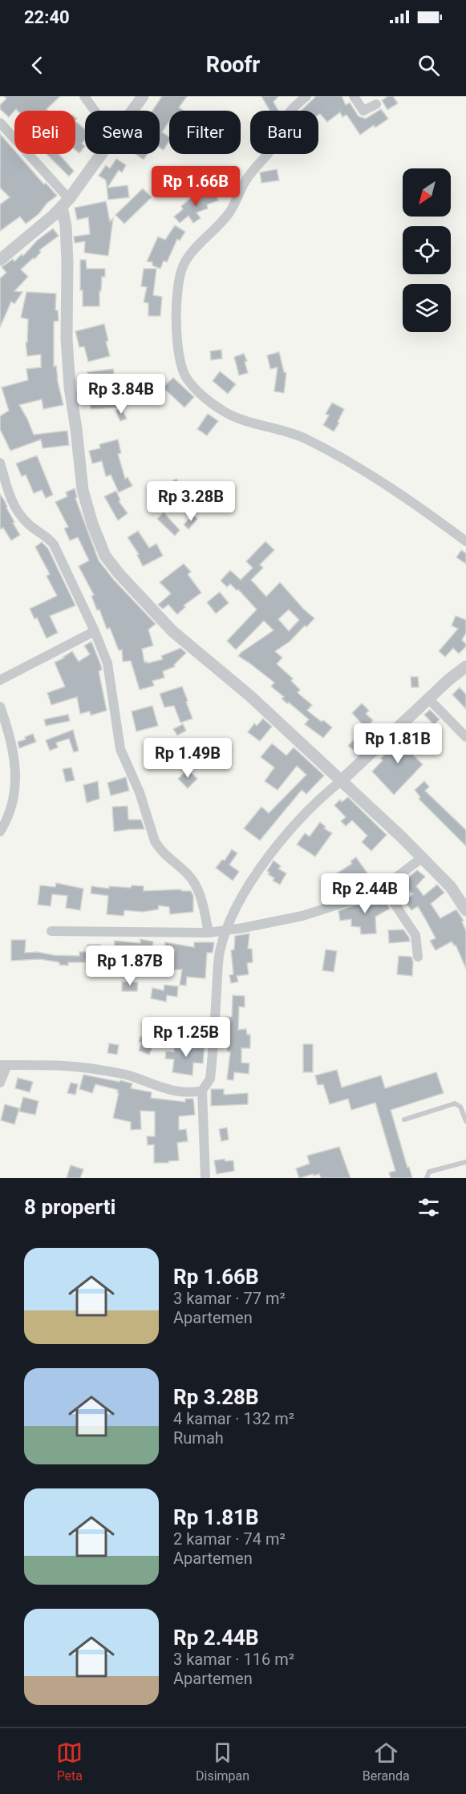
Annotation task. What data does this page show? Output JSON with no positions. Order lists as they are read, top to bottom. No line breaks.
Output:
{"north":"bottom left","page":{"status":"22:40","header":"Roofr","chip":["Beli","Sewa","Filter","Baru"],"price":["Rp 1.66B","Rp 3.84B","Rp 3.28B","Rp 1.81B","Rp 1.49B","Rp 2.44B","Rp 1.87B","Rp 1.25B"],"heading":"8 properti","list":[{"name":"Rp 1.66B","note":"3 kamar · 77 m² · Apartemen"},{"name":"Rp 3.28B","note":"4 kamar · 132 m² · Rumah"},{"name":"Rp 1.81B","note":"2 kamar · 74 m² · Apartemen"},{"name":"Rp 2.44B","note":"3 kamar · 116 m² · Apartemen"}],"tabs":["Peta","Disimpan","Beranda"]}}
